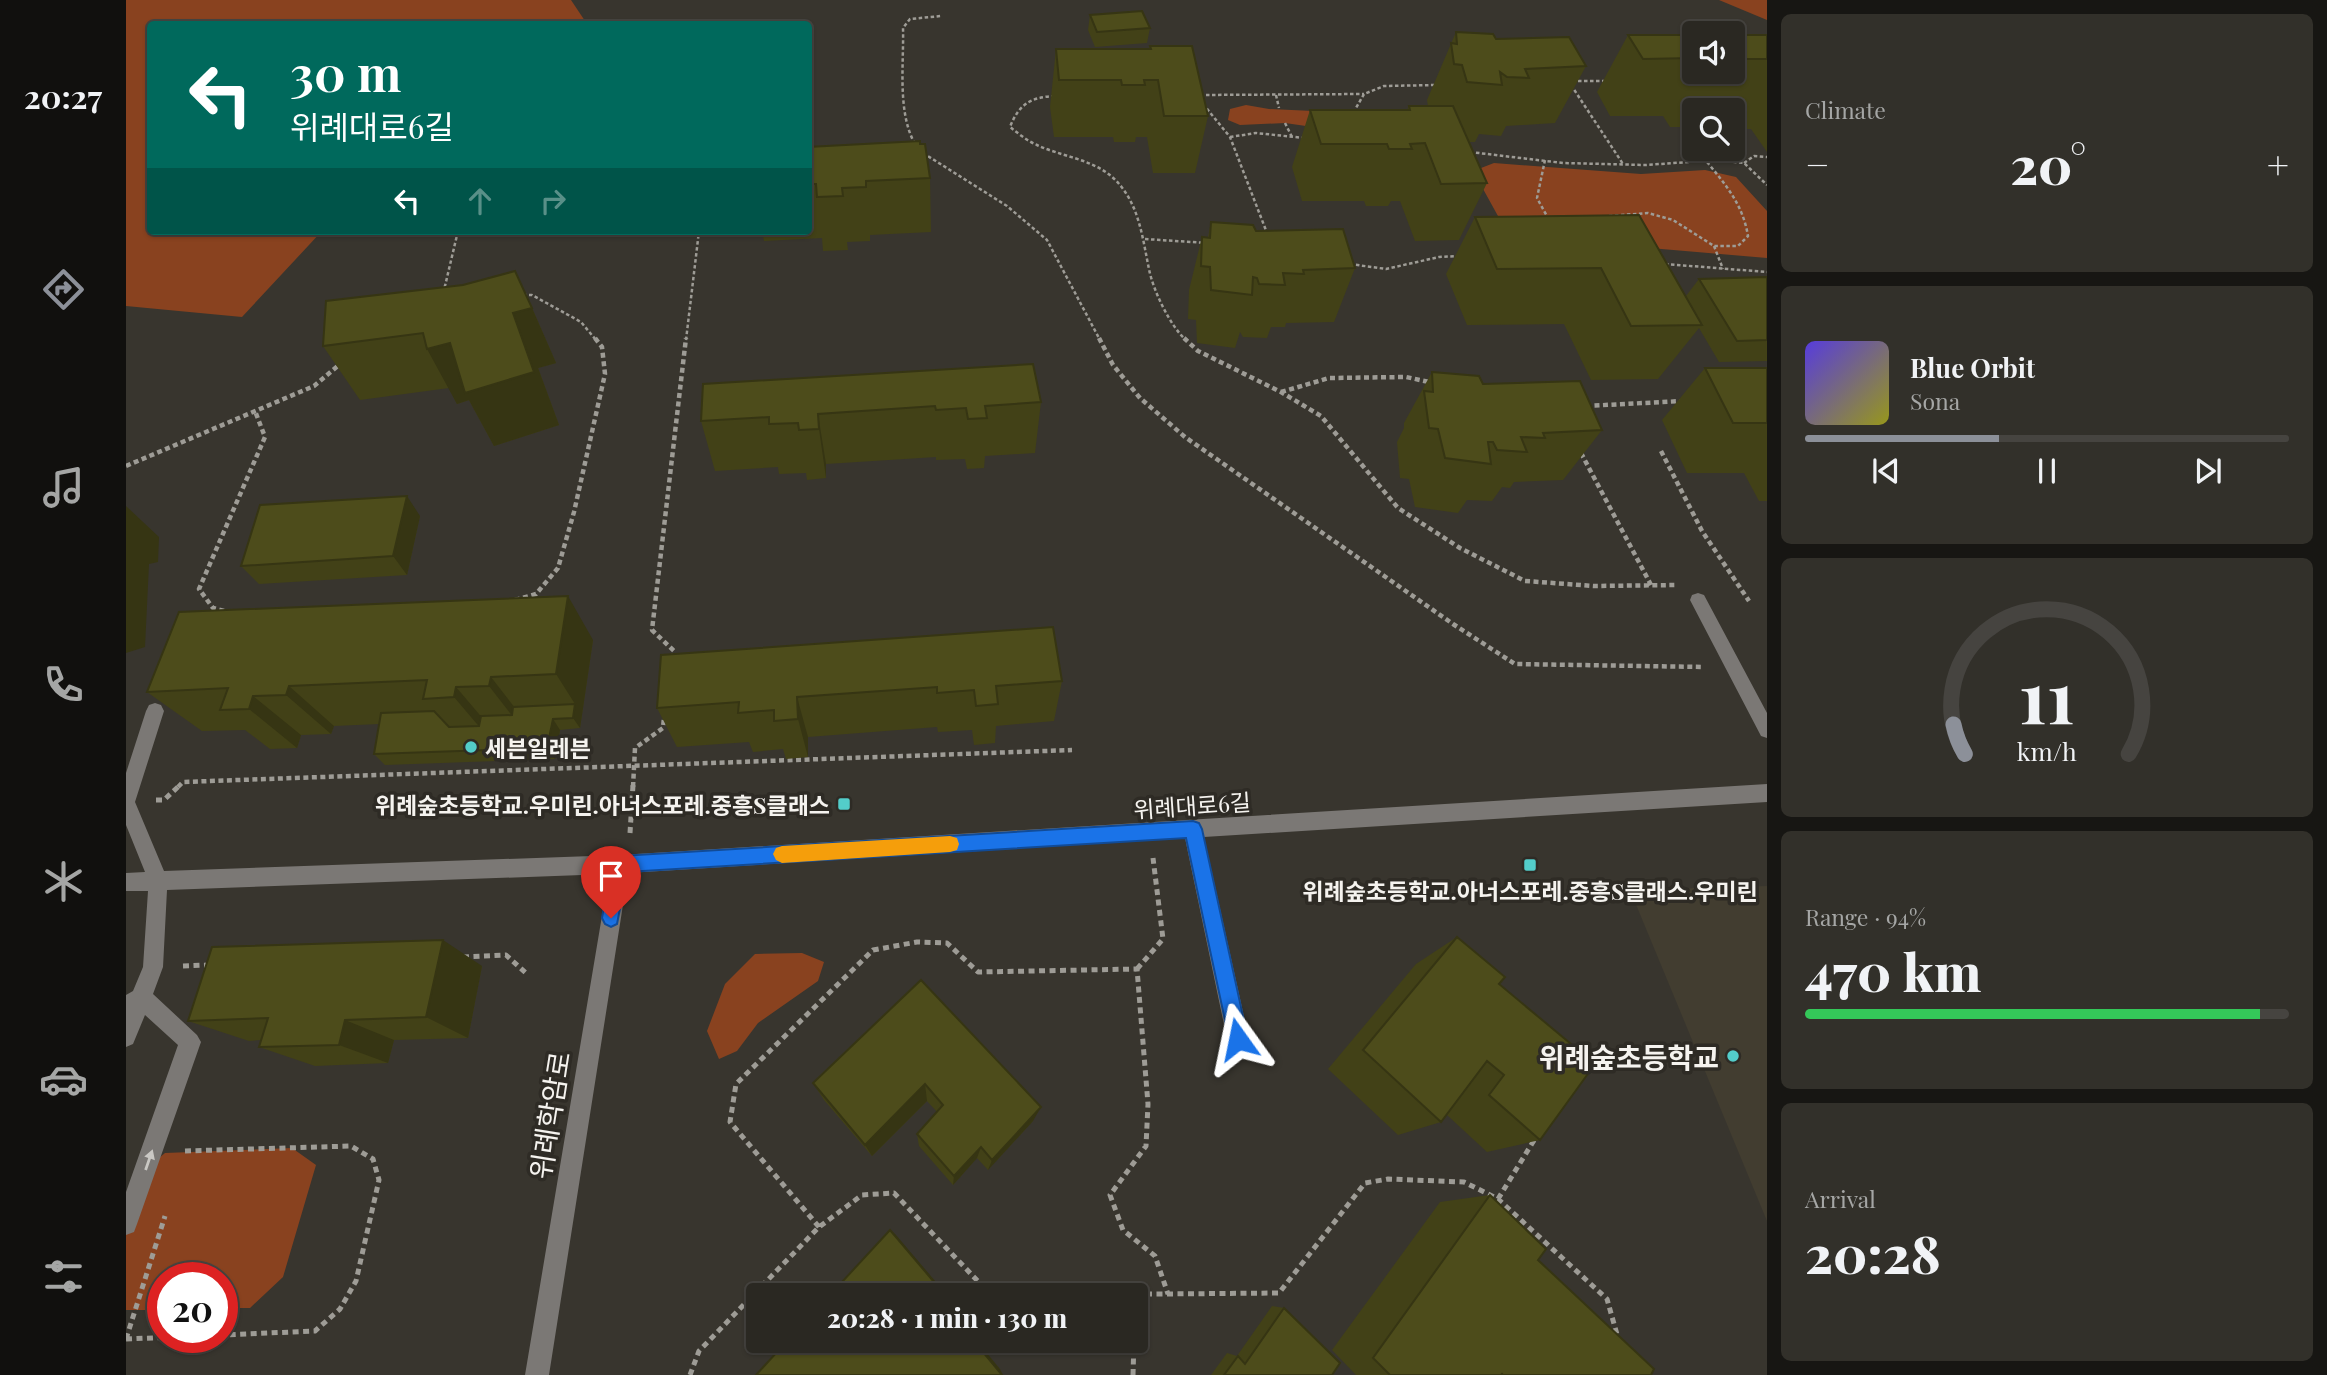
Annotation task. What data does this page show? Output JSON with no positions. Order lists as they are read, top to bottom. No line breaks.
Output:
{"streets":{"street":["위례대로6길","위례학암로"]},"crossings":[["위례대로6길","위례학암로"]],"places":{"other":["세븐일레븐","위례숲초등학교"],"transit":["위례숲초등학교.우미린.아너스포레.중흥S클래스","위례숲초등학교.아너스포레.중흥S클래스.우미린"]},"page":{"tabs":"20:27","tile":["Climate",["Range · 94%","470 km"],["Arrival","20:28"]],"turn":["30 m","위례대로6길"],"heat":["−","20°","+"],"song":["Blue Orbit","Sona"],"limit":"20","trip":"20:28 · 1 min · 130 m","gauge":["11","km/h"]}}
